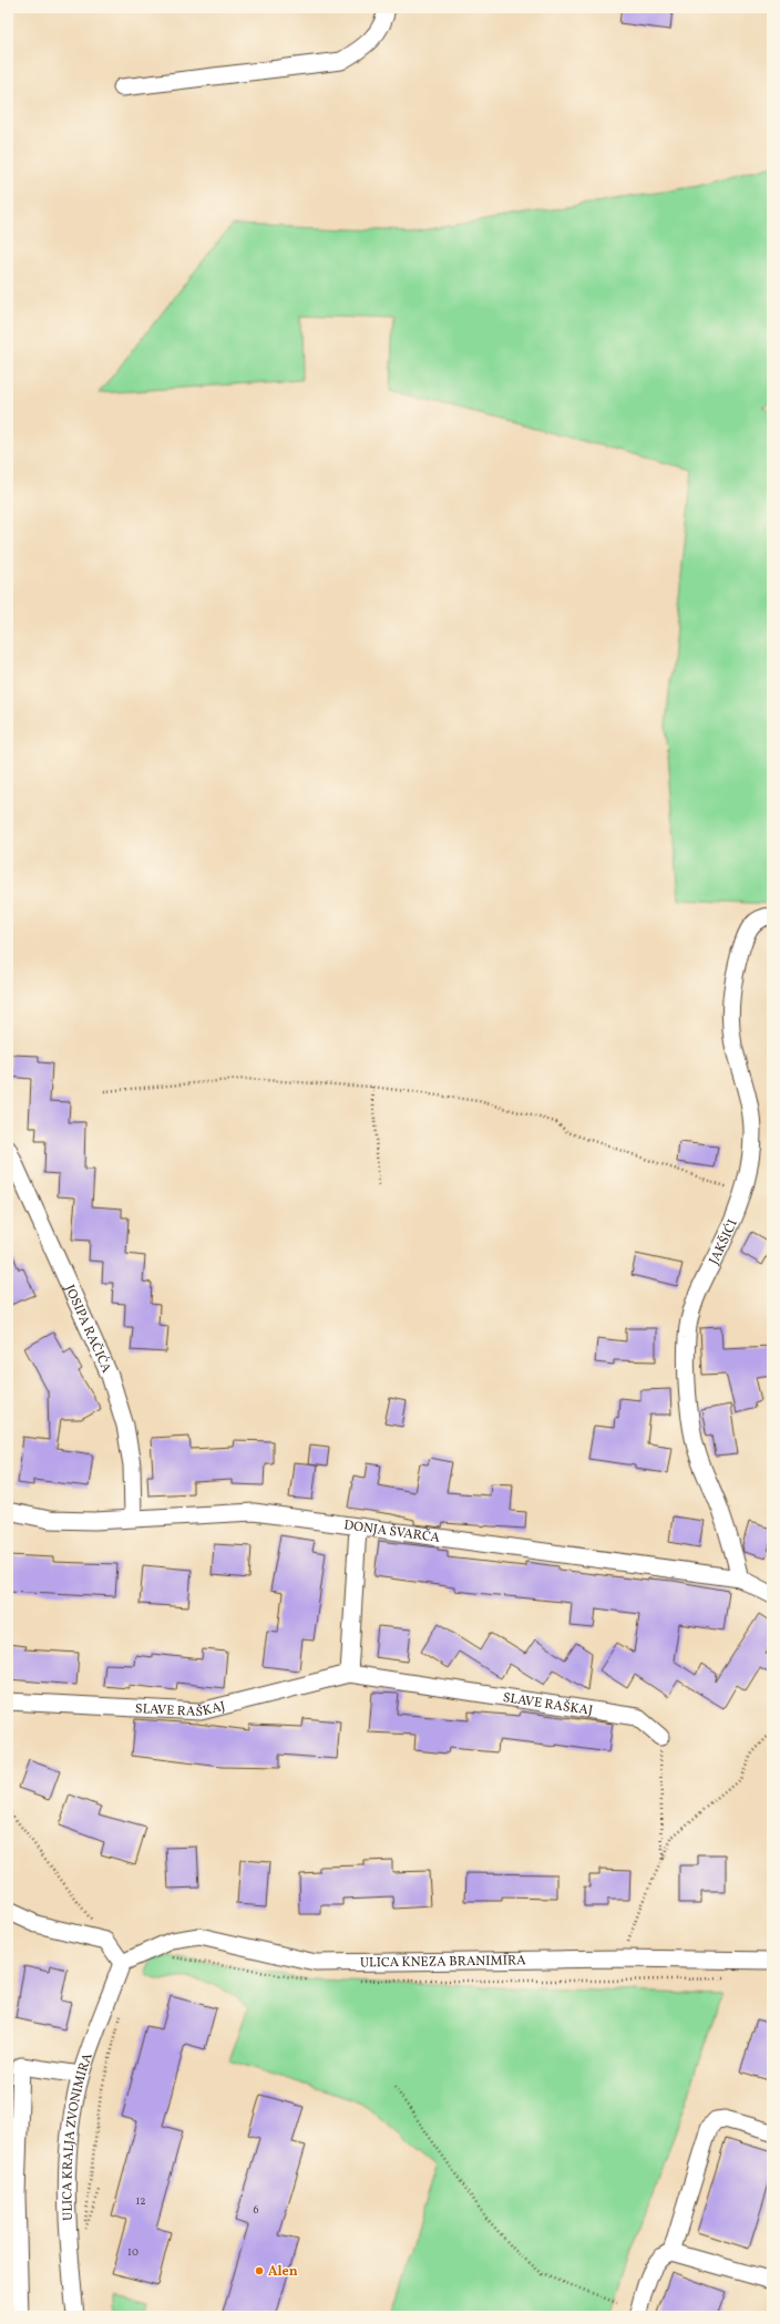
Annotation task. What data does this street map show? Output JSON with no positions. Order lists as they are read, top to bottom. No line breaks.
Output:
{"streets":{"street":["JAKŠIĆI","JOSIPA RAČIĆA","DONJA ŠVARČA","SLAVE RAŠKAJ","ULICA KNEZA BRANIMIRA","ULICA KRALJA ZVONIMIRA"]},"crossings":[["JAKŠIĆI","DONJA ŠVARČA"],["JOSIPA RAČIĆA","DONJA ŠVARČA"],["ULICA KNEZA BRANIMIRA","ULICA KRALJA ZVONIMIRA"]],"places":["Alen"],"house_numbers":["12","6","10"]}
